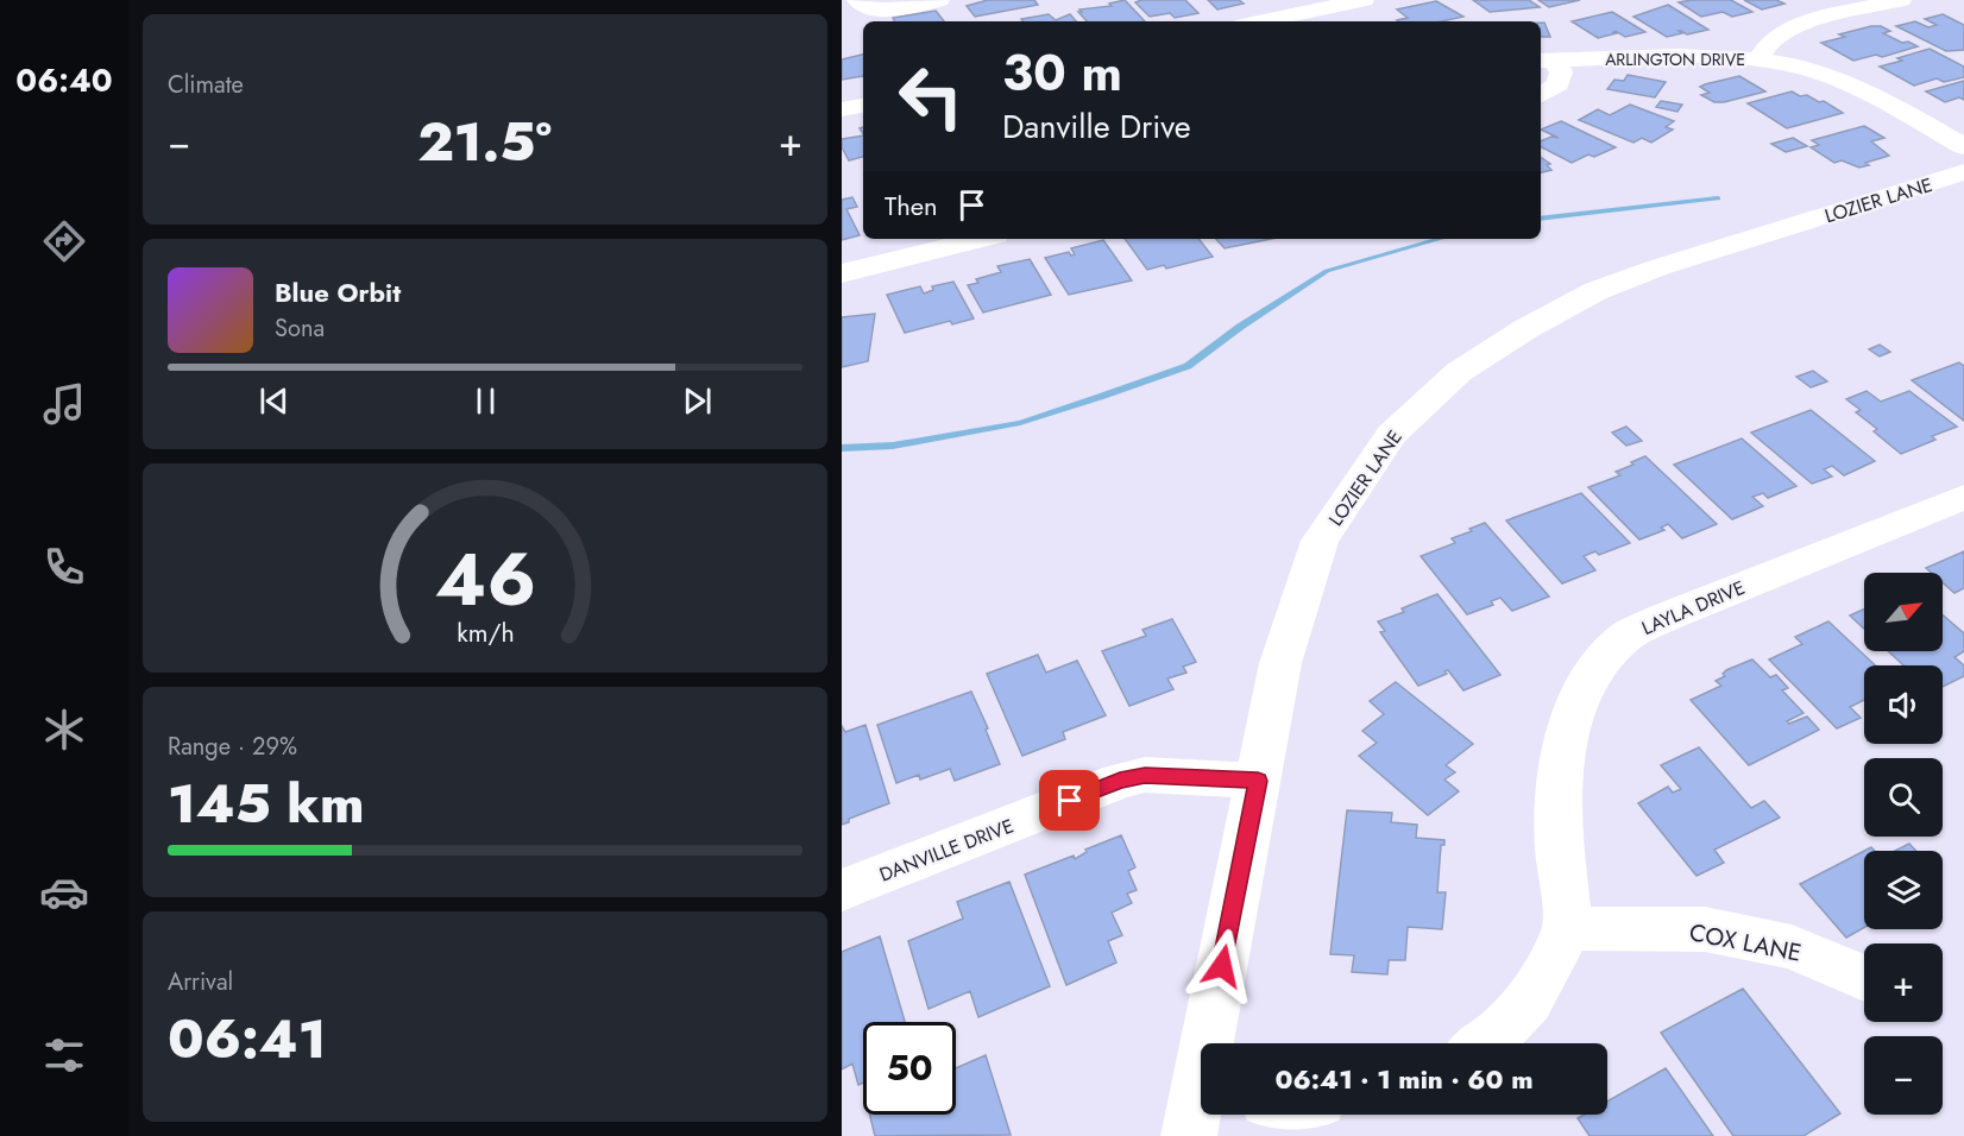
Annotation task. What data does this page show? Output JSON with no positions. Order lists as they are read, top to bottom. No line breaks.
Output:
{"streets":{"street":["ARLINGTON DRIVE","LOZIER LANE","LAYLA DRIVE","DANVILLE DRIVE","COX LANE"]},"crossings":[["LOZIER LANE","DANVILLE DRIVE"],["LAYLA DRIVE","COX LANE"]],"north":"top right","page":{"tabs":"06:40","tile":["Climate",["Range · 29%","145 km"],["Arrival","06:41"]],"turn":["30 m","Danville Drive"],"heat":["−","21.5°","+"],"then":"Then","song":["Blue Orbit","Sona"],"map_buttons":["+","−"],"limit":"50","trip":"06:41 · 1 min · 60 m","gauge":["46","km/h"]}}
